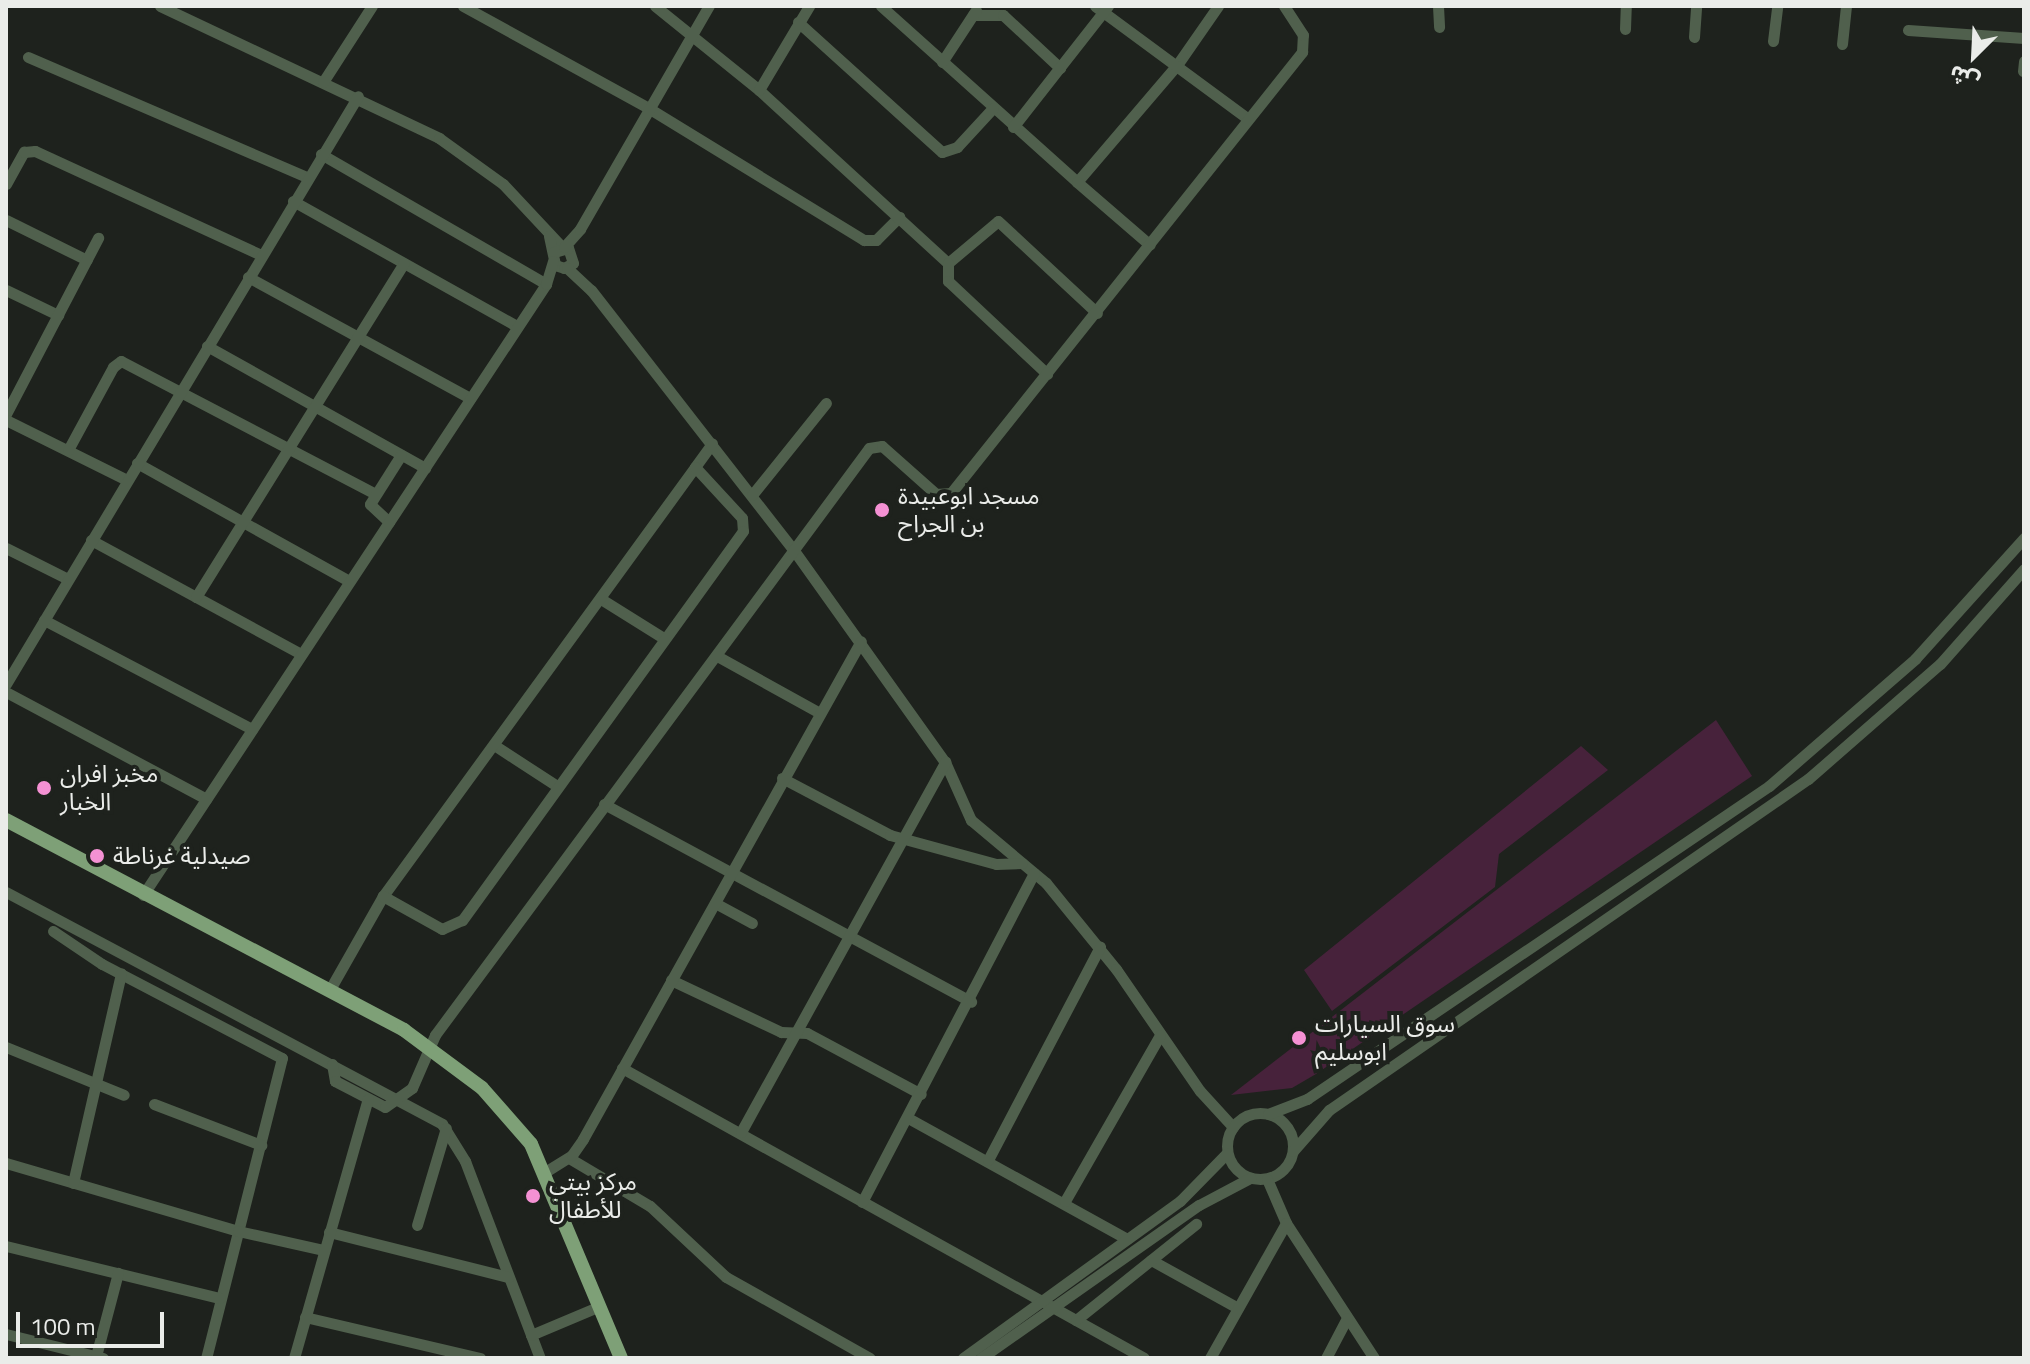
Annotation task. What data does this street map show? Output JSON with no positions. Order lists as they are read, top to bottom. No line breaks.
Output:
{"places":["مسجد ابوعبيدة بن الجراح","مخبز افران الخبار","صيدلية غرناطة","سوق السيارات ابوسليم","مركز بيتي للأطفال"],"scale_bar":"100 m","north":"bottom left"}
